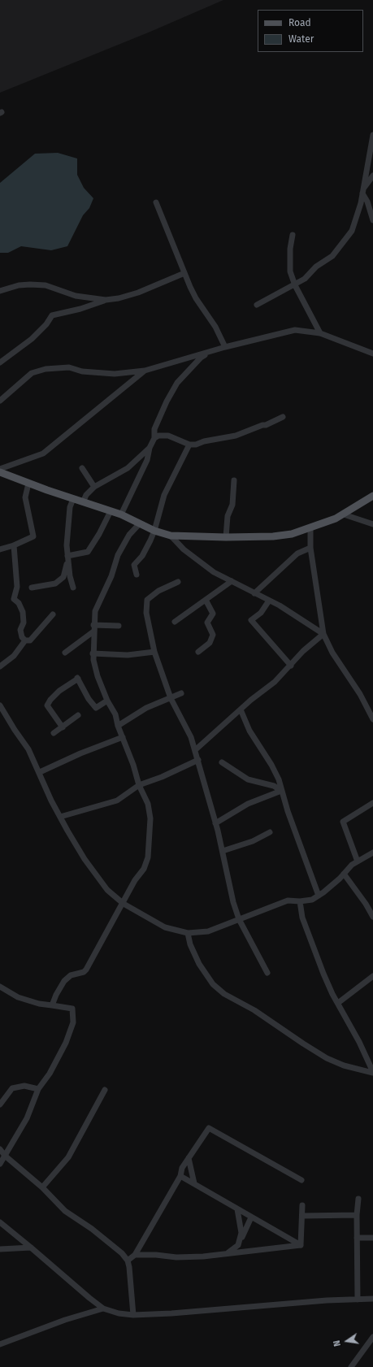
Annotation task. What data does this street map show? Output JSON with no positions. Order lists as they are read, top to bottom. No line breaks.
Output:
{"legend":["Road","Water"],"north":"left"}
